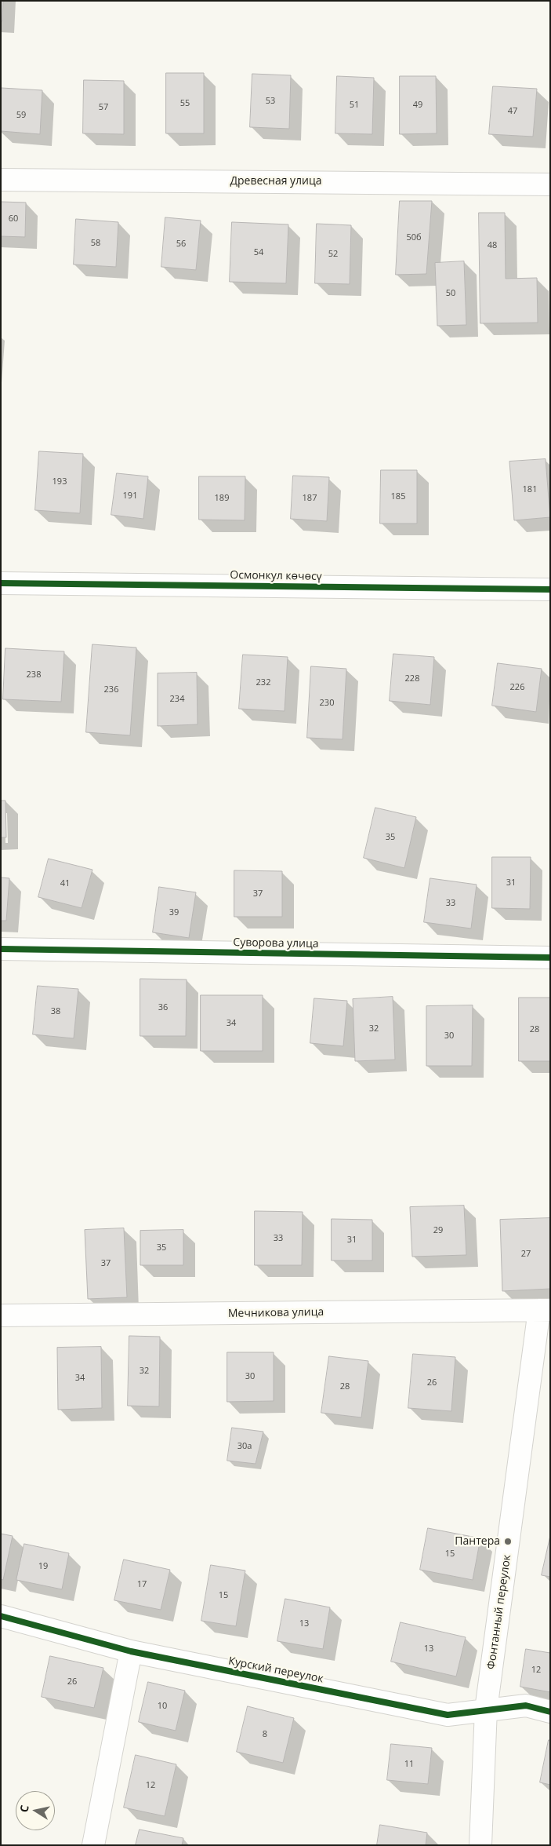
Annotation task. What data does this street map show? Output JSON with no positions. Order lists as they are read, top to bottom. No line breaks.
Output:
{"streets":{"street":["Древесная улица","Осмонкул көчөсү","Суворова улица","Мечникова улица","Фонтанный переулок","Курский переулок"]},"crossings":[["Мечникова улица","Фонтанный переулок"],["Фонтанный переулок","Курский переулок"]],"places":["Пантера"],"house_numbers":["53","55","51","49","57","47","59","60","50б","58","56","48","54","52","50","193","181","191","185","189","187","238","228","232","226","236","234","230","35","31","41","37","33","39","36","38","34","32","28","30","29","33","31","35","27","37","32","30","34","26","28","30а","15","19","17","15","13","13","12","26","10","8","11","12"],"north":"left"}
